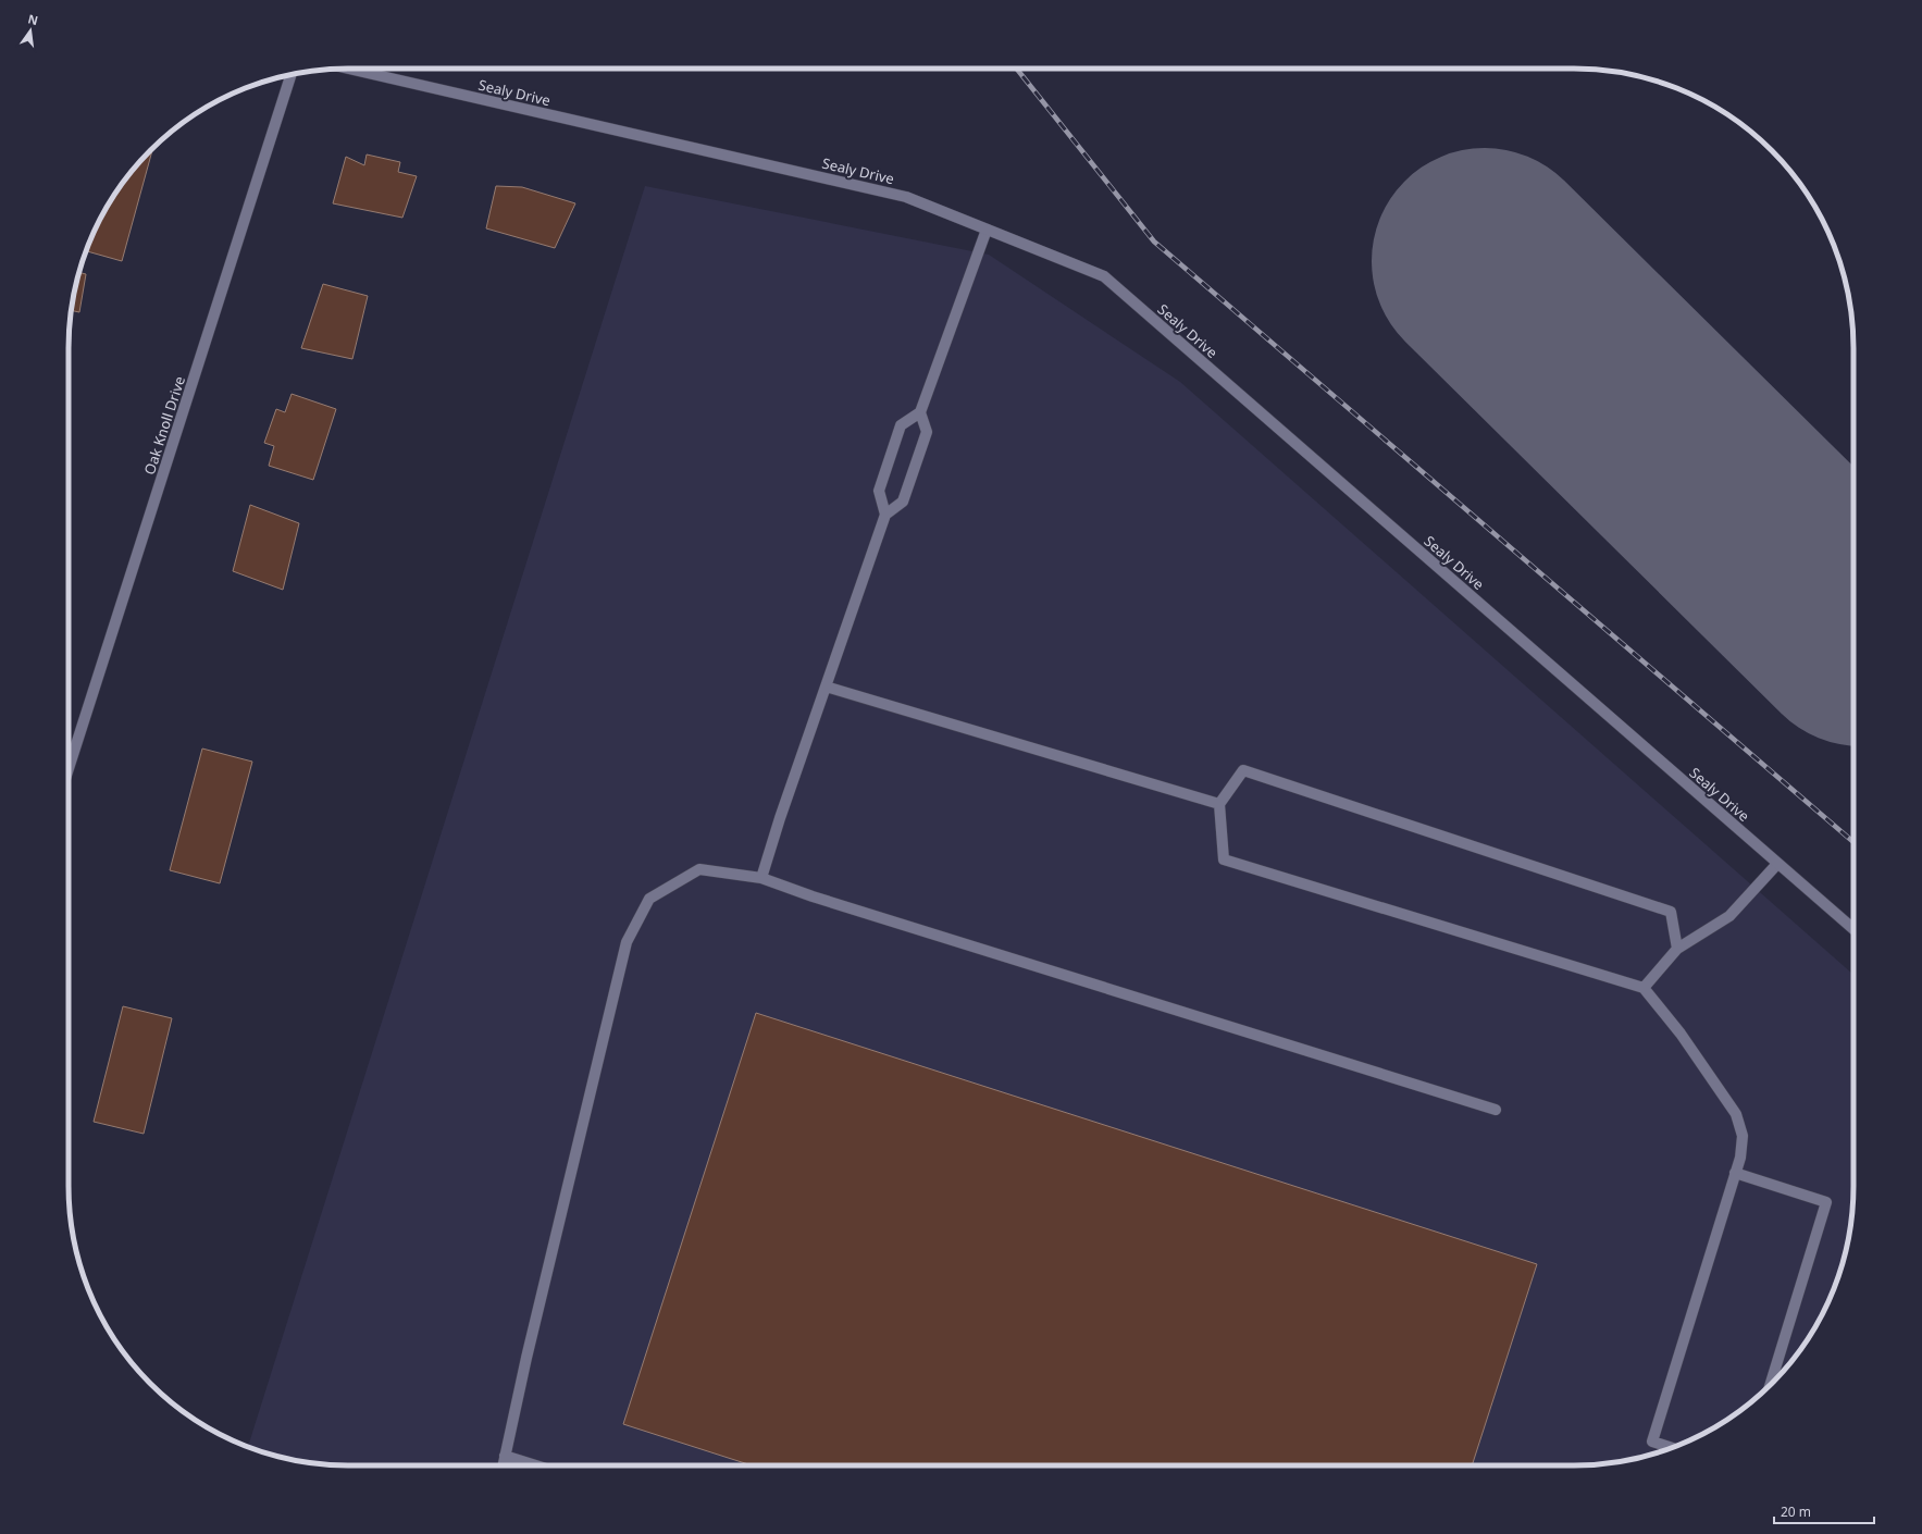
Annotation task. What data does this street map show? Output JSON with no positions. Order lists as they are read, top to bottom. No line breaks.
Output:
{"streets":{"street":["Sealy Drive","Oak Knoll Drive"]},"scale_bar":"20 m","north":"top"}
